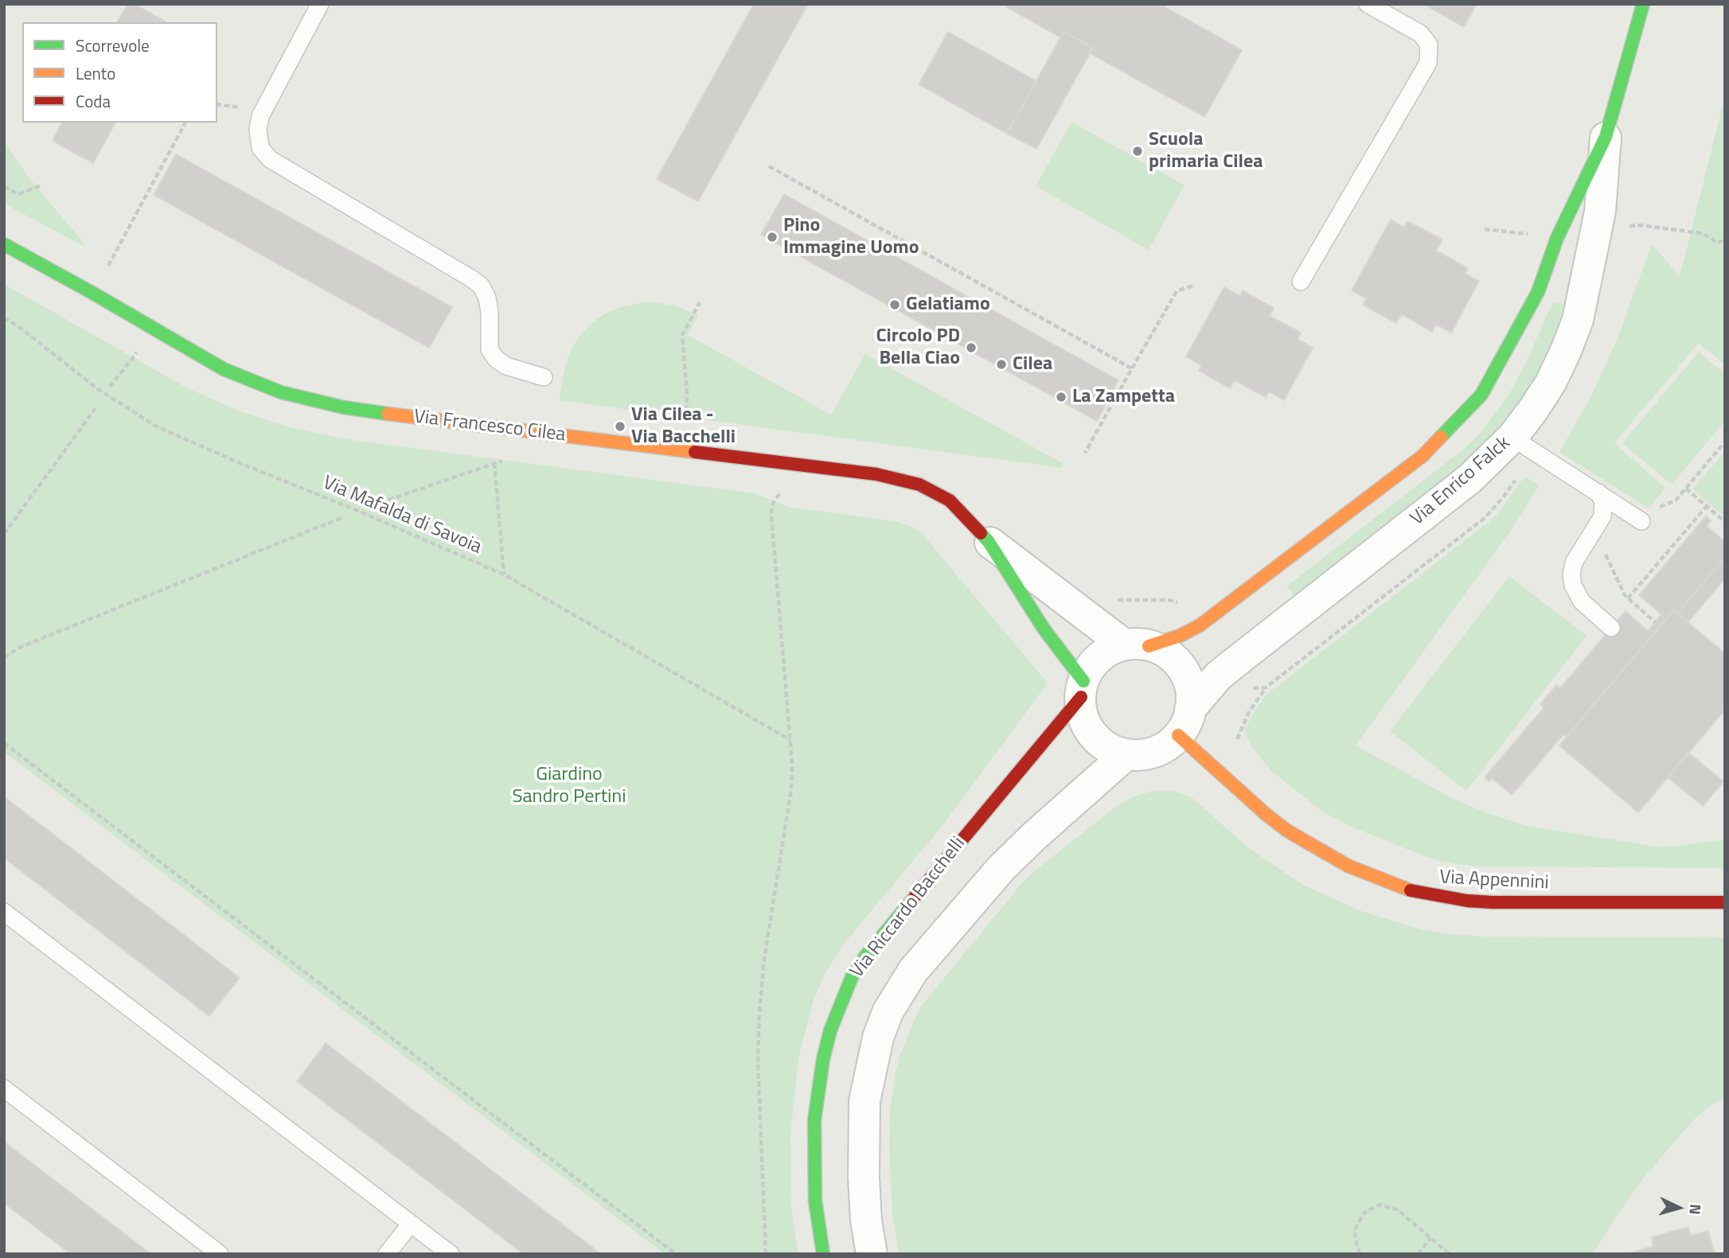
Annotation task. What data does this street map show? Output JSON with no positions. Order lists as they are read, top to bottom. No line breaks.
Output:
{"streets":{"street":["Via Francesco Cilea","Via Enrico Falck","Via Appennini","Via Riccardo Bacchelli"],"path":["Via Mafalda di Savoia"]},"crossings":[["Via Francesco Cilea","Via Enrico Falck"],["Via Francesco Cilea","Via Appennini"],["Via Francesco Cilea","Via Riccardo Bacchelli"],["Via Enrico Falck","Via Appennini"],["Via Enrico Falck","Via Riccardo Bacchelli"],["Via Appennini","Via Riccardo Bacchelli"]],"parks":["Giardino Sandro Pertini"],"places":["Scuola primaria Cilea","Pino Immagine Uomo","Gelatiamo","Circolo PD Bella Ciao","Cilea","La Zampetta","Via Cilea - Via Bacchelli"],"legend":["Scorrevole","Lento","Coda"],"north":"right"}
